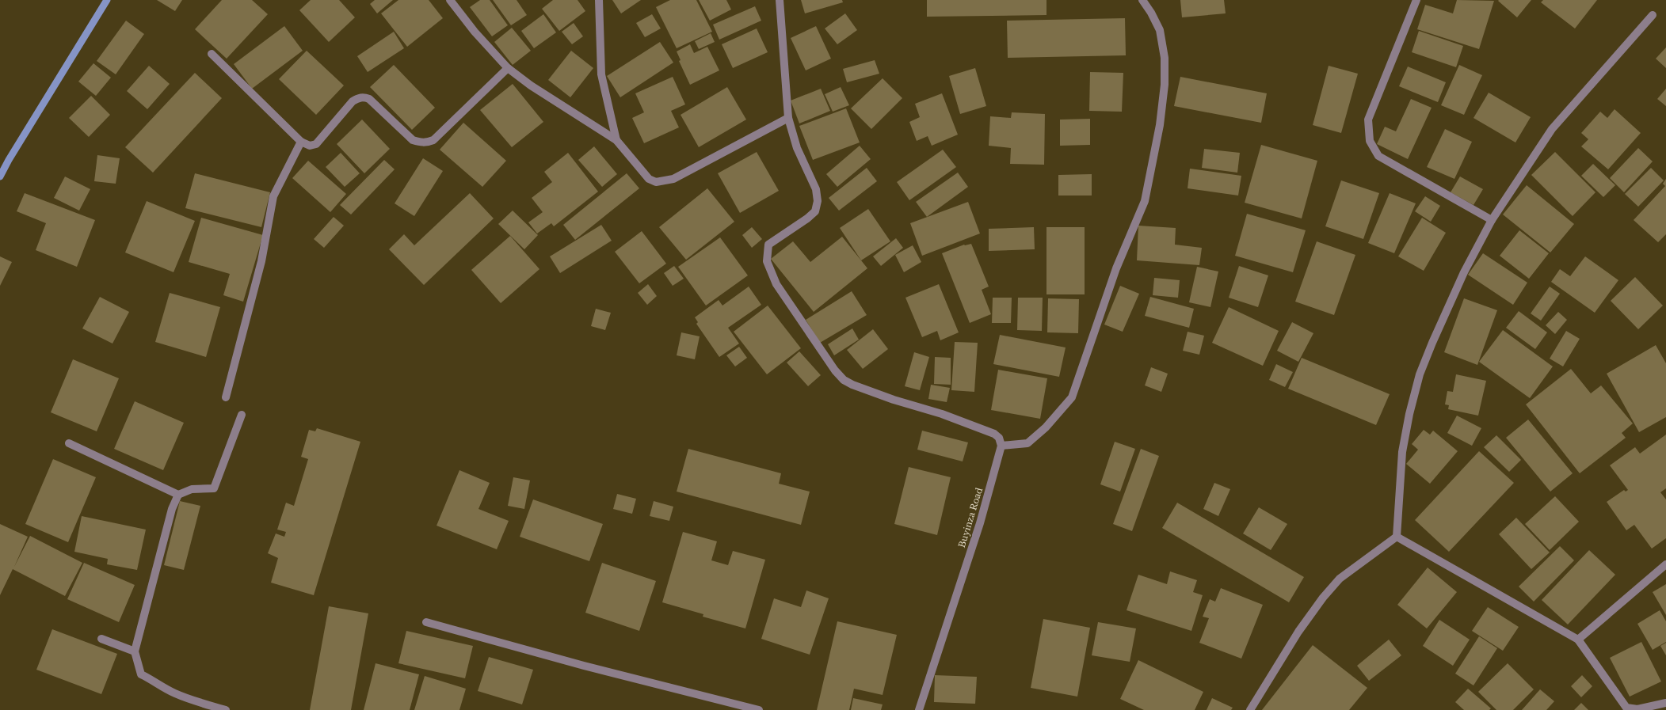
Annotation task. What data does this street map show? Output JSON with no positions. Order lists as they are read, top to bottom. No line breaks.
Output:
{"streets":{"street":["Buyinza Road"]}}
